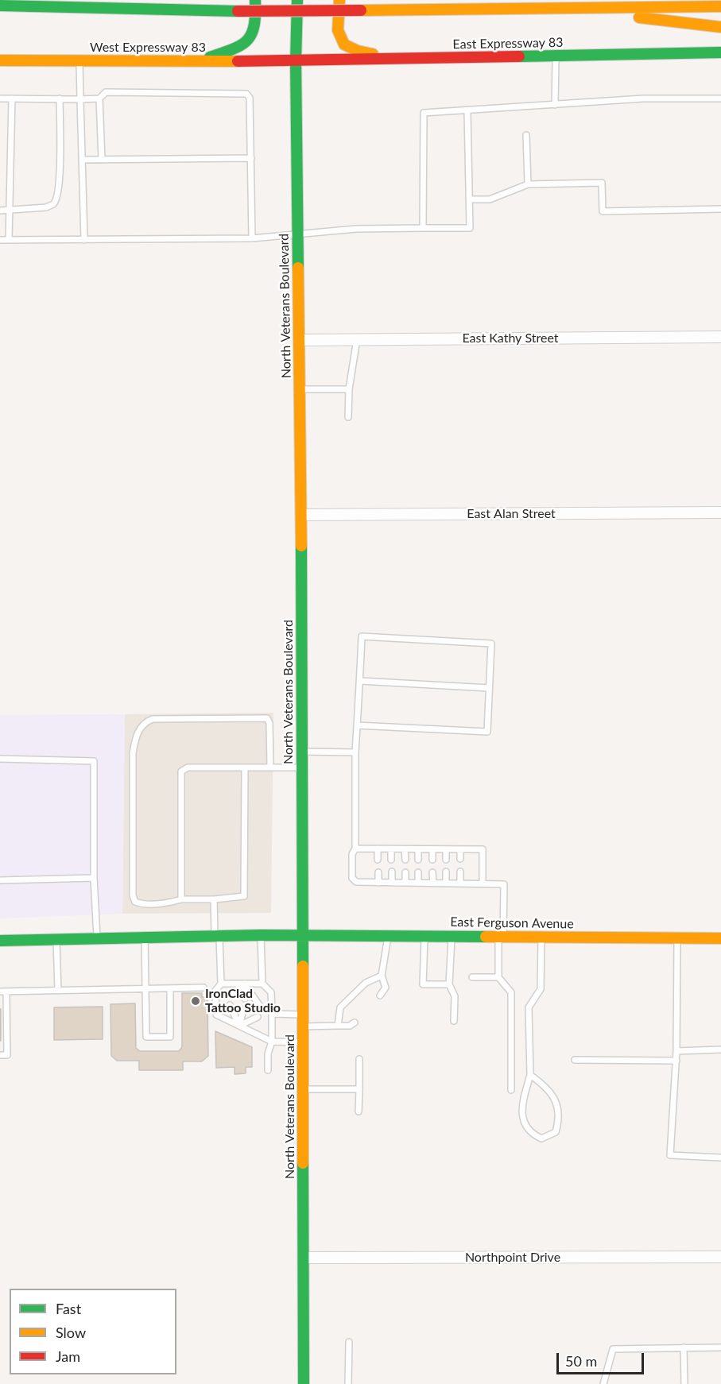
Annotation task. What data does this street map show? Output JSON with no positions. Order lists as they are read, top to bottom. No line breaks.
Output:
{"streets":{"main road":["East Expressway 83","West Expressway 83","North Veterans Boulevard","East Ferguson Avenue"],"street":["East Kathy Street","East Alan Street","Northpoint Drive"]},"crossings":[["East Expressway 83","West Expressway 83"],["East Expressway 83","North Veterans Boulevard"],["West Expressway 83","North Veterans Boulevard"],["North Veterans Boulevard","East Kathy Street"],["North Veterans Boulevard","East Alan Street"],["North Veterans Boulevard","East Ferguson Avenue"],["North Veterans Boulevard","Northpoint Drive"]],"places":["IronClad Tattoo Studio"],"legend":["Fast","Slow","Jam"],"scale_bar":"50 m"}
